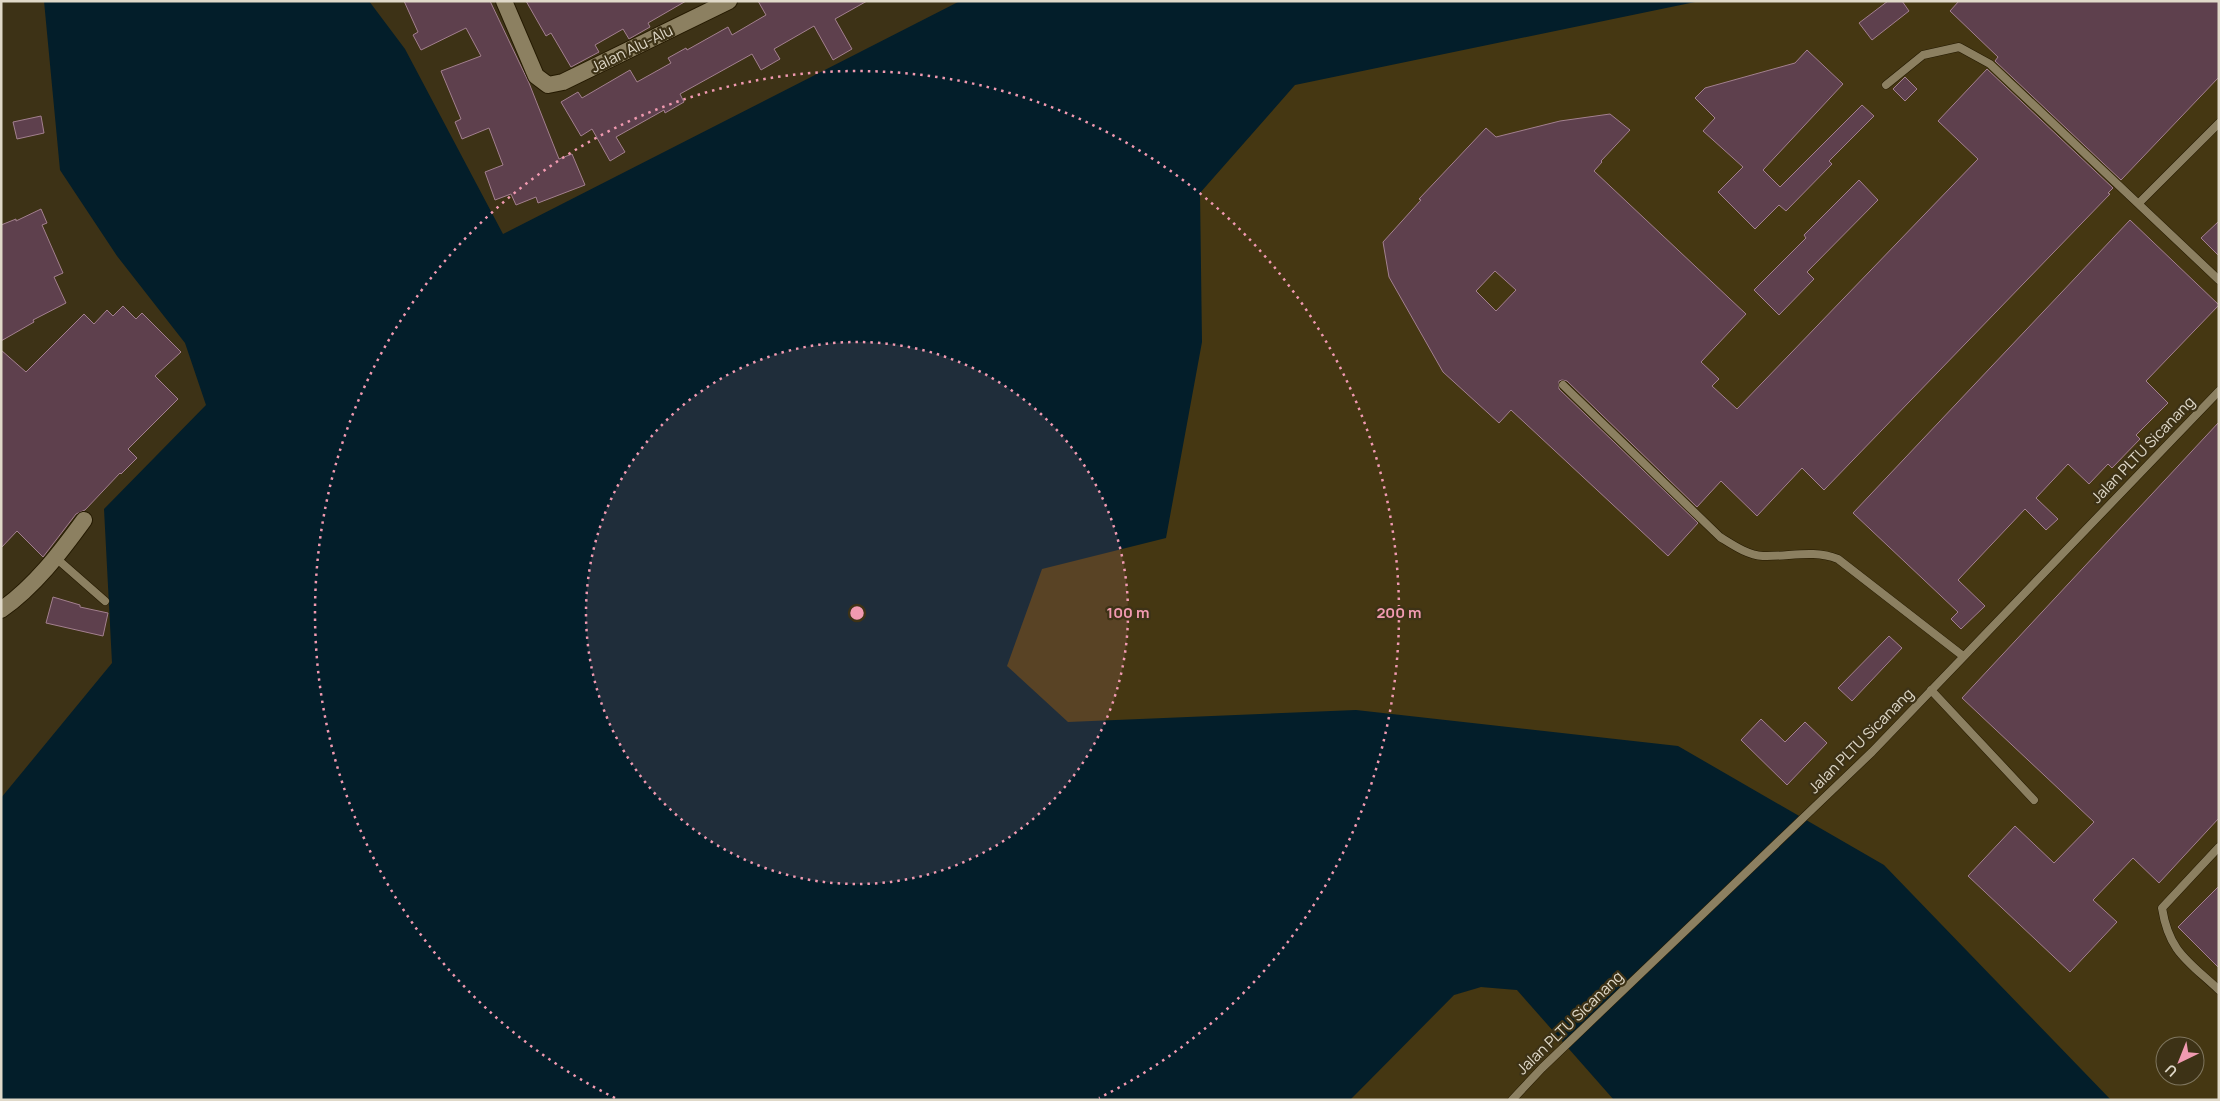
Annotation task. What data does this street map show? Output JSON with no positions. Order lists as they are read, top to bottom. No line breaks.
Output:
{"streets":{"street":["Jalan Alu-Alu"],"lane":["Jalan PLTU Sicanang"]},"north":"bottom left","rings":["100 m","200 m"]}
